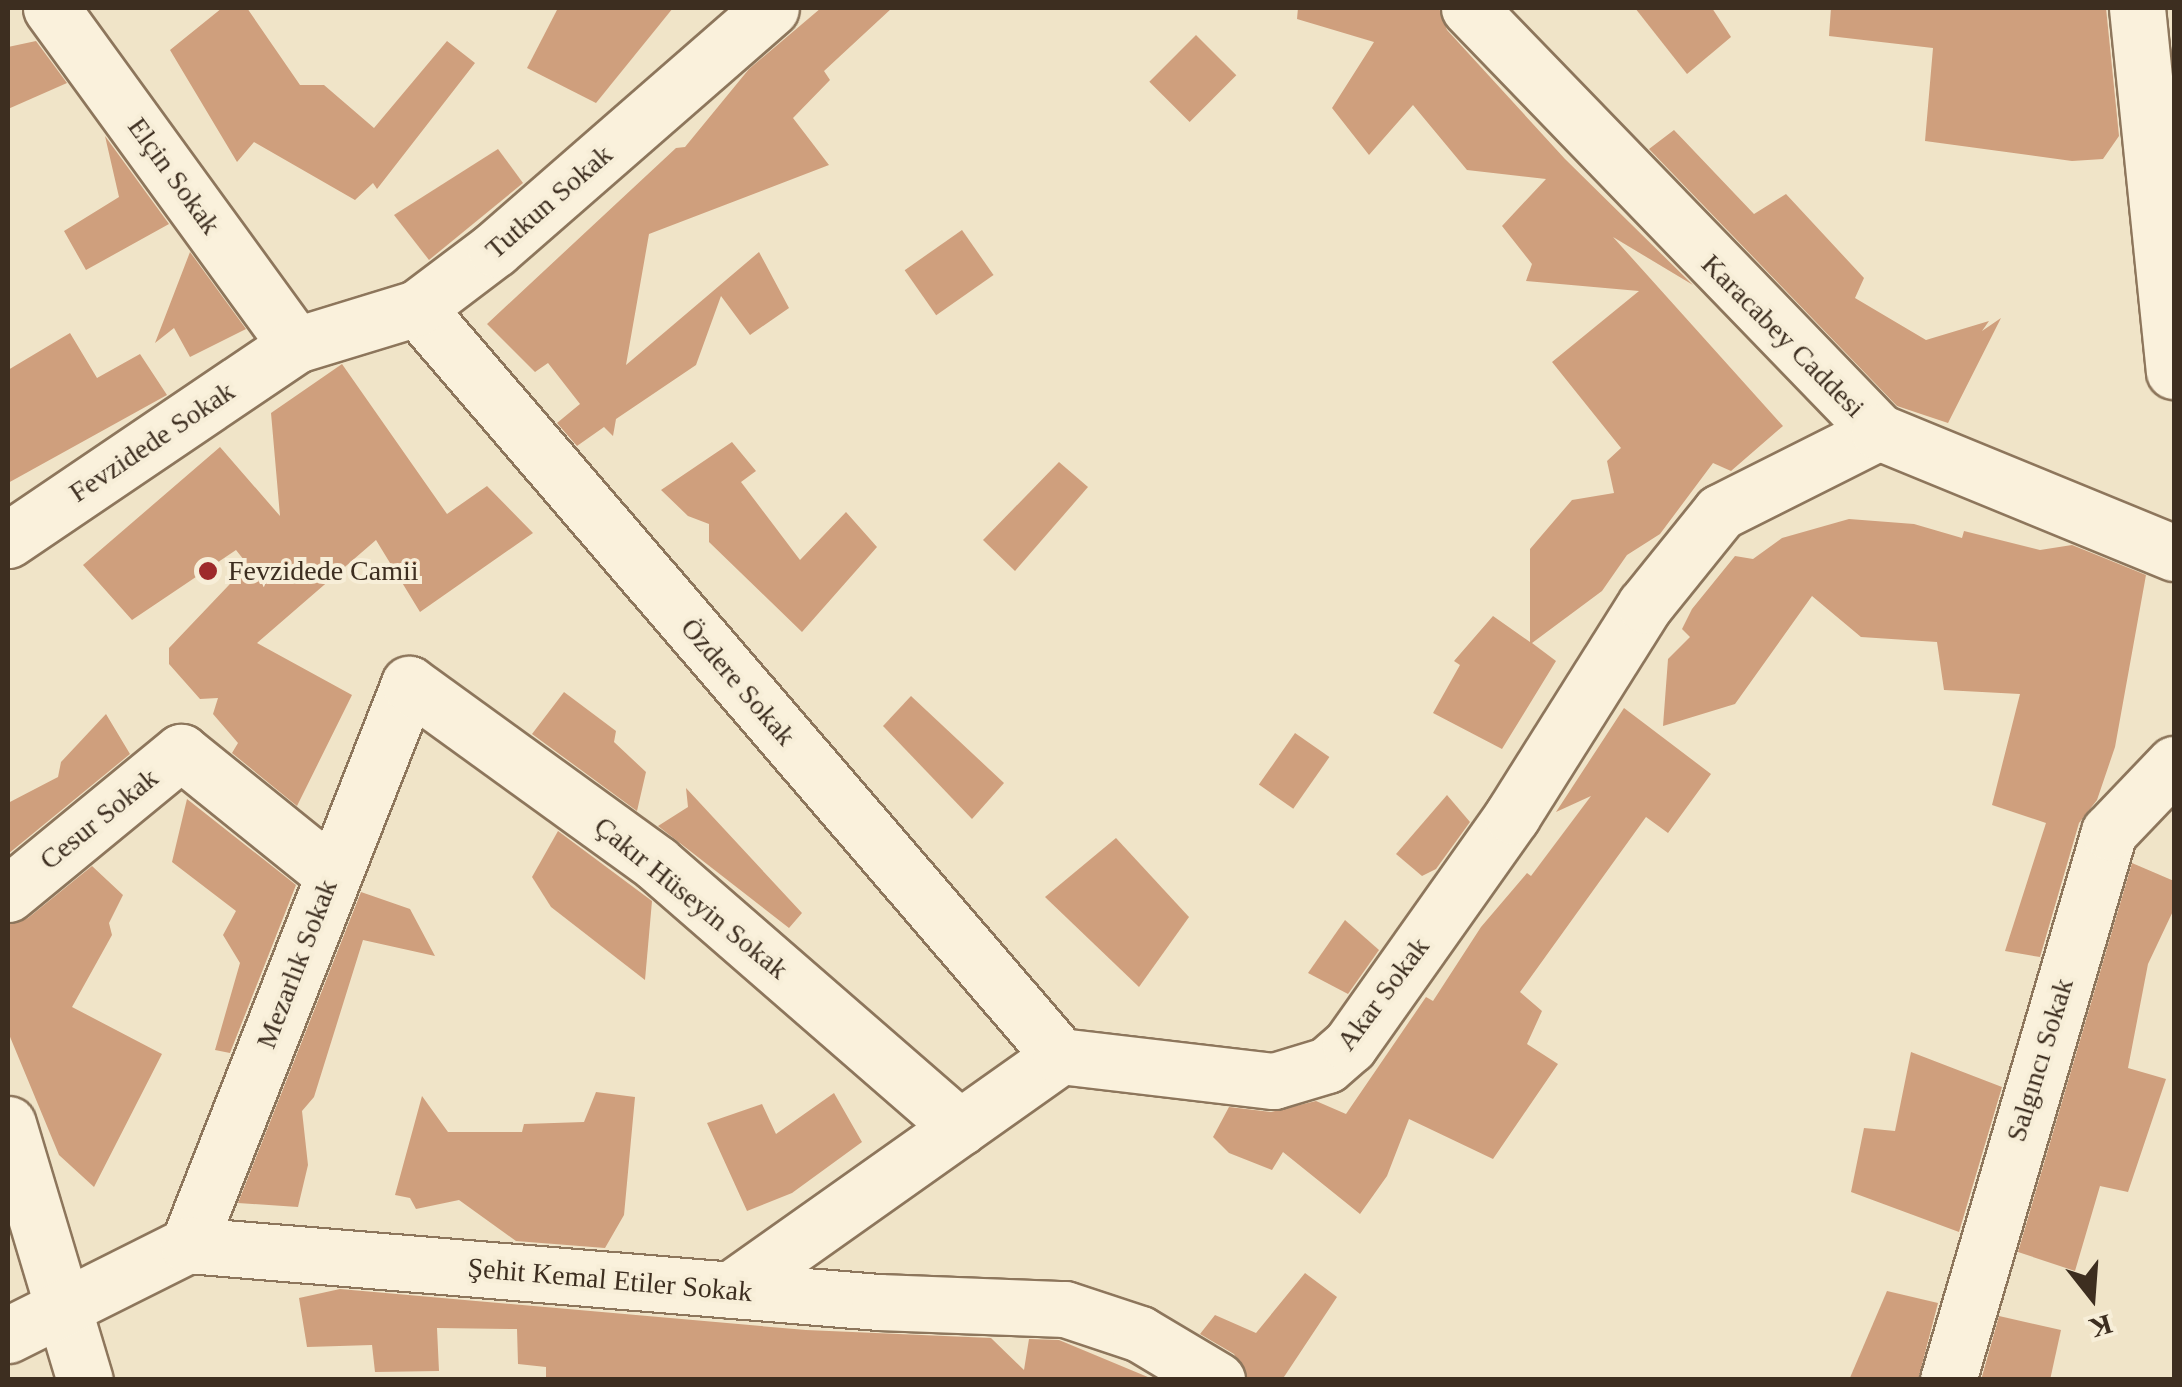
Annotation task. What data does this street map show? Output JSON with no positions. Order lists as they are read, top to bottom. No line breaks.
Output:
{"streets":{"street":["Elçin Sokak","Tutkun Sokak","Karacabey Caddesi","Fevzidede Sokak","Özdere Sokak","Cesur Sokak","Çakır Hüseyin Sokak","Mezarlık Sokak","Akar Sokak","Salgıncı Sokak","Şehit Kemal Etiler Sokak"]},"crossings":[["Elçin Sokak","Tutkun Sokak"],["Elçin Sokak","Fevzidede Sokak"],["Tutkun Sokak","Fevzidede Sokak"],["Tutkun Sokak","Özdere Sokak"],["Karacabey Caddesi","Akar Sokak"],["Özdere Sokak","Akar Sokak"],["Cesur Sokak","Mezarlık Sokak"],["Çakır Hüseyin Sokak","Mezarlık Sokak"],["Mezarlık Sokak","Şehit Kemal Etiler Sokak"]],"places":["Fevzidede Camii"],"north":"bottom"}
